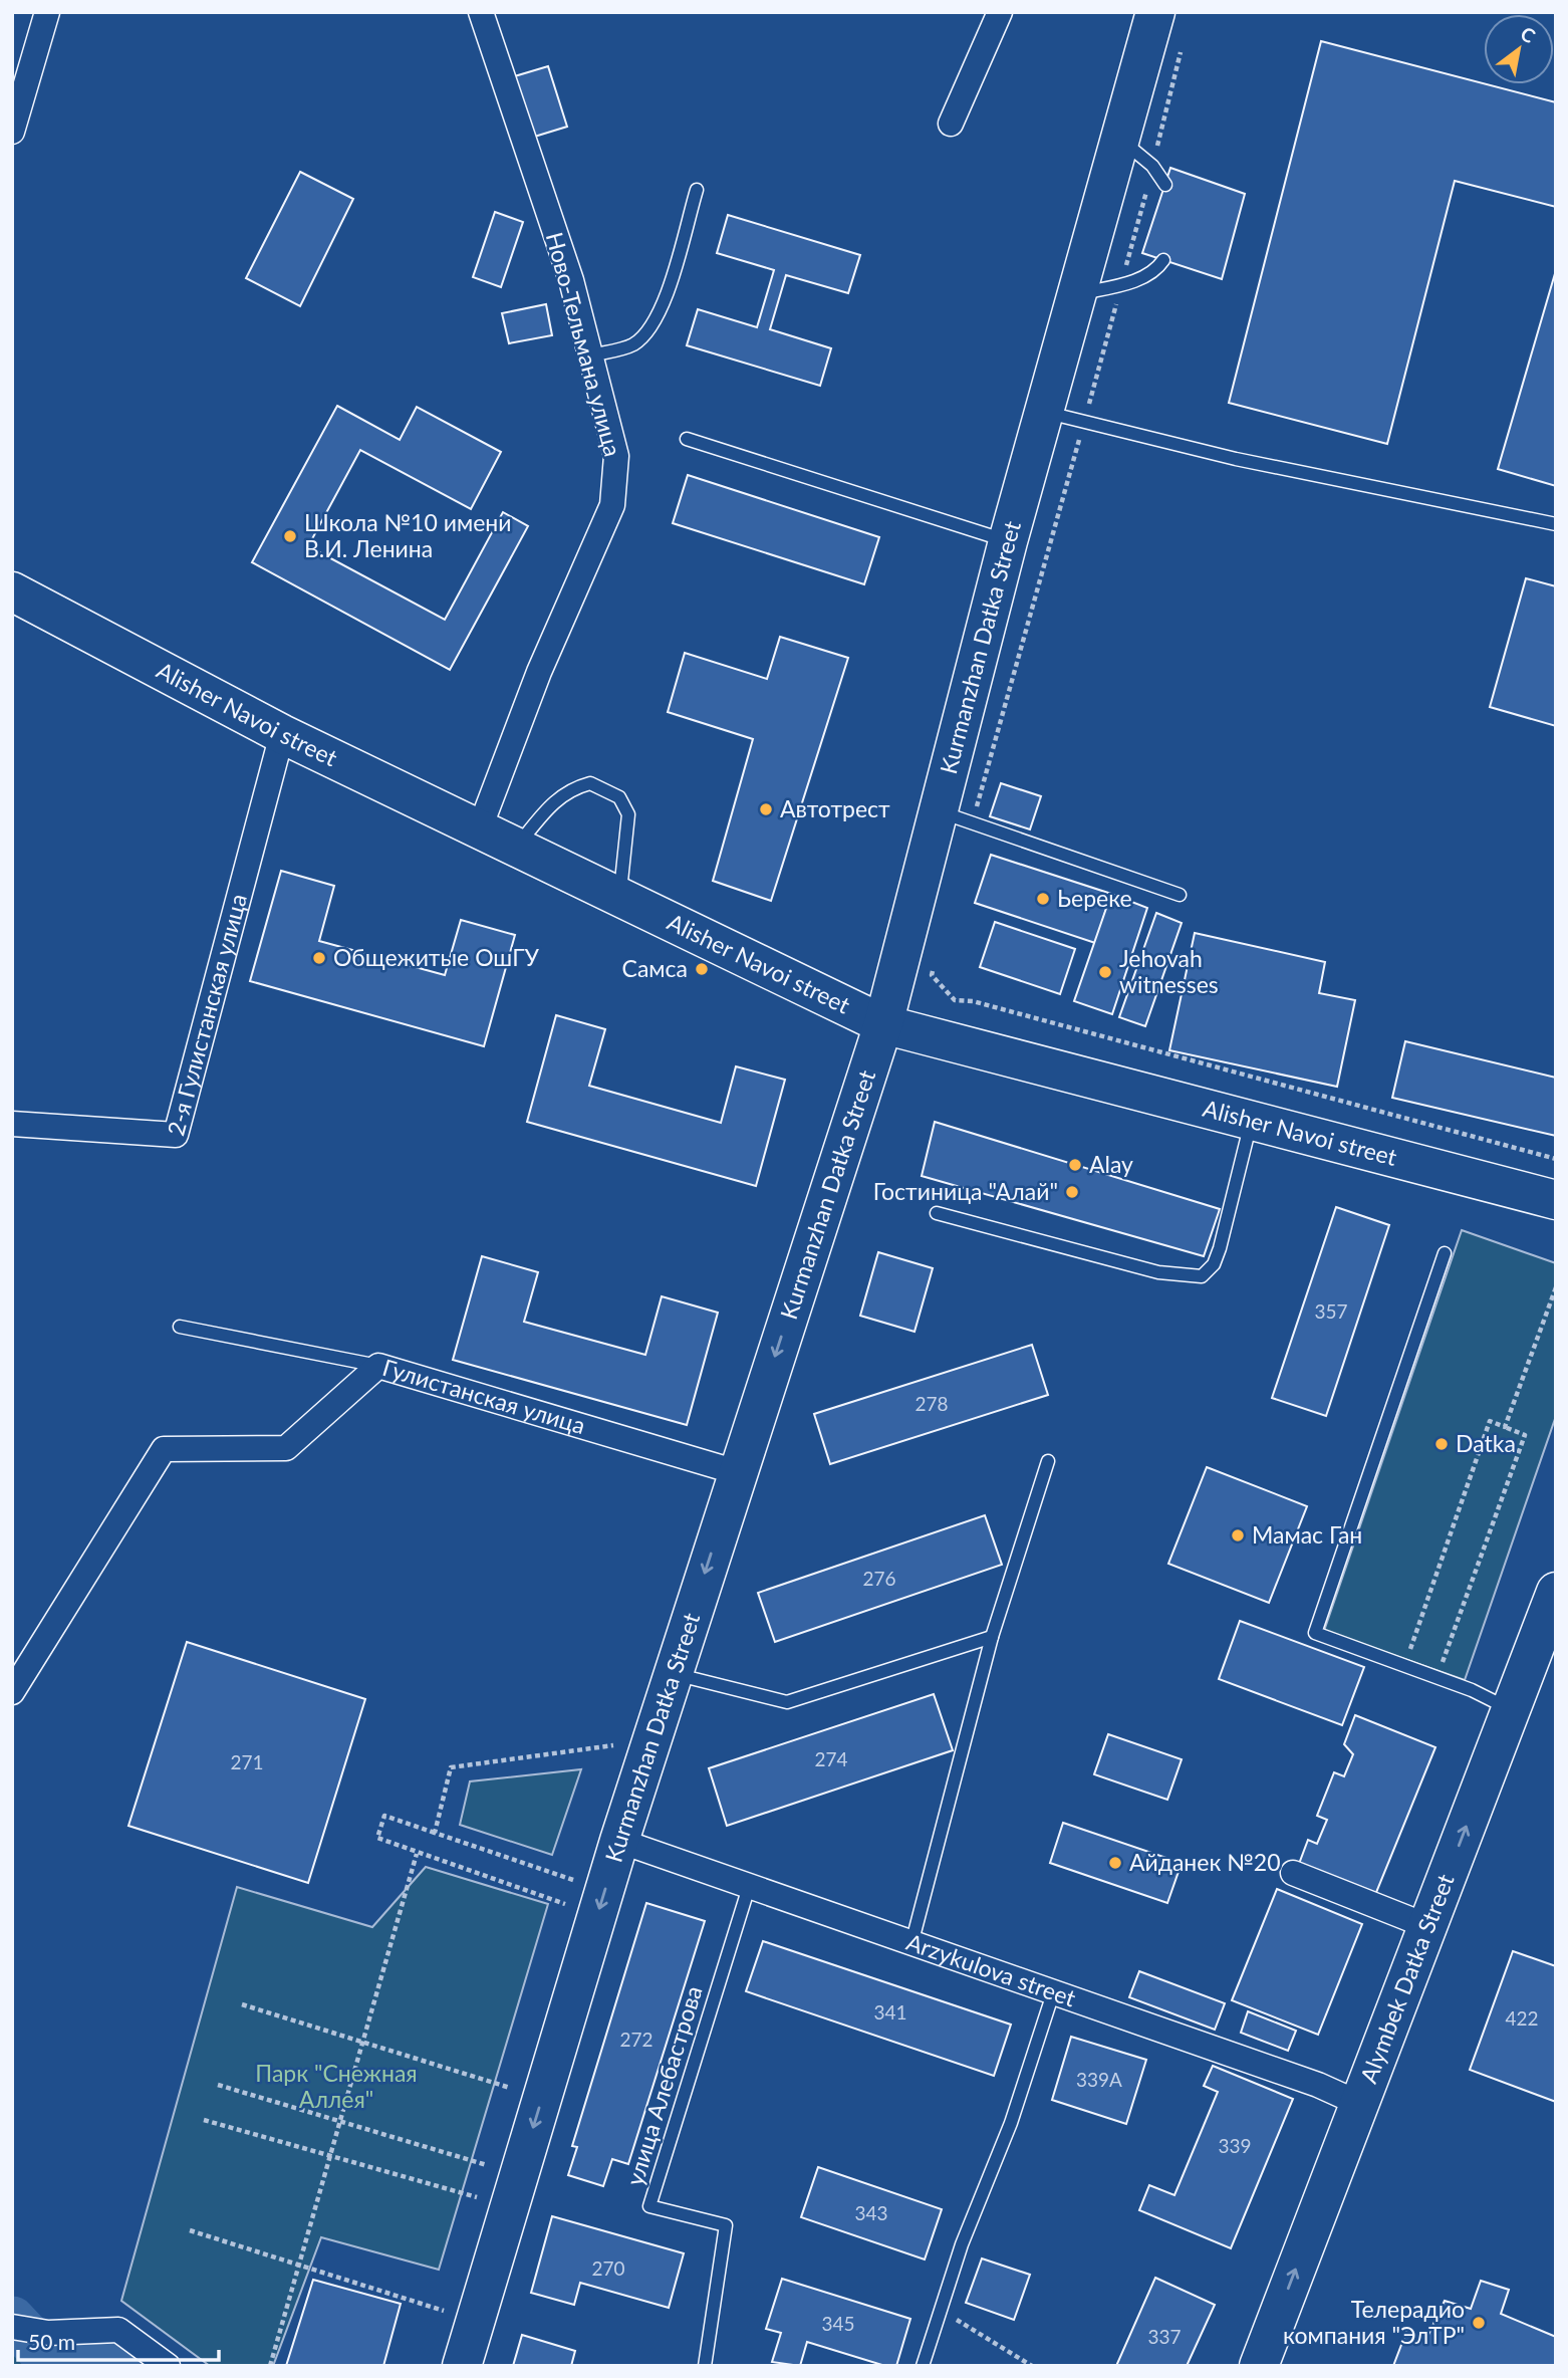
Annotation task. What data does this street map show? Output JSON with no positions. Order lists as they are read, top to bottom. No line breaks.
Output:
{"streets":{"main road":["Kurmanzhan Datka Street","Alisher Navoi street","Alymbek Datka Street"],"street":["Ново-Тельмана улица","2-я Гулистанская улица","Гулистанская улица","Arzykulova street"],"lane":["улица Алебастрова"]},"crossings":[["Ново-Тельмана улица","Alisher Navoi street"],["Kurmanzhan Datka Street","Alisher Navoi street"],["Kurmanzhan Datka Street","Гулистанская улица"],["Kurmanzhan Datka Street","Arzykulova street"],["Alisher Navoi street","2-я Гулистанская улица"],["Arzykulova street","Alymbek Datka Street"],["Arzykulova street","улица Алебастрова"]],"one_way":["Kurmanzhan Datka Street","Alymbek Datka Street"],"parks":["Парк \"Снежная Аллея\""],"places":["Школа №10 имени В.И. Ленина","Автотрест","Ьереке","Общежитые ОшГУ","Самса","Jehovah witnesses","Alay","Гостиница \"Алай\"","Datka","Мамас Ган","Айданек №20","Телерадио компания \"ЭлТР\""],"house_numbers":["357","278","276","274","271","341","422","272","339А","339","343","270","345","337"],"scale_bar":"50 m","north":"top right"}
